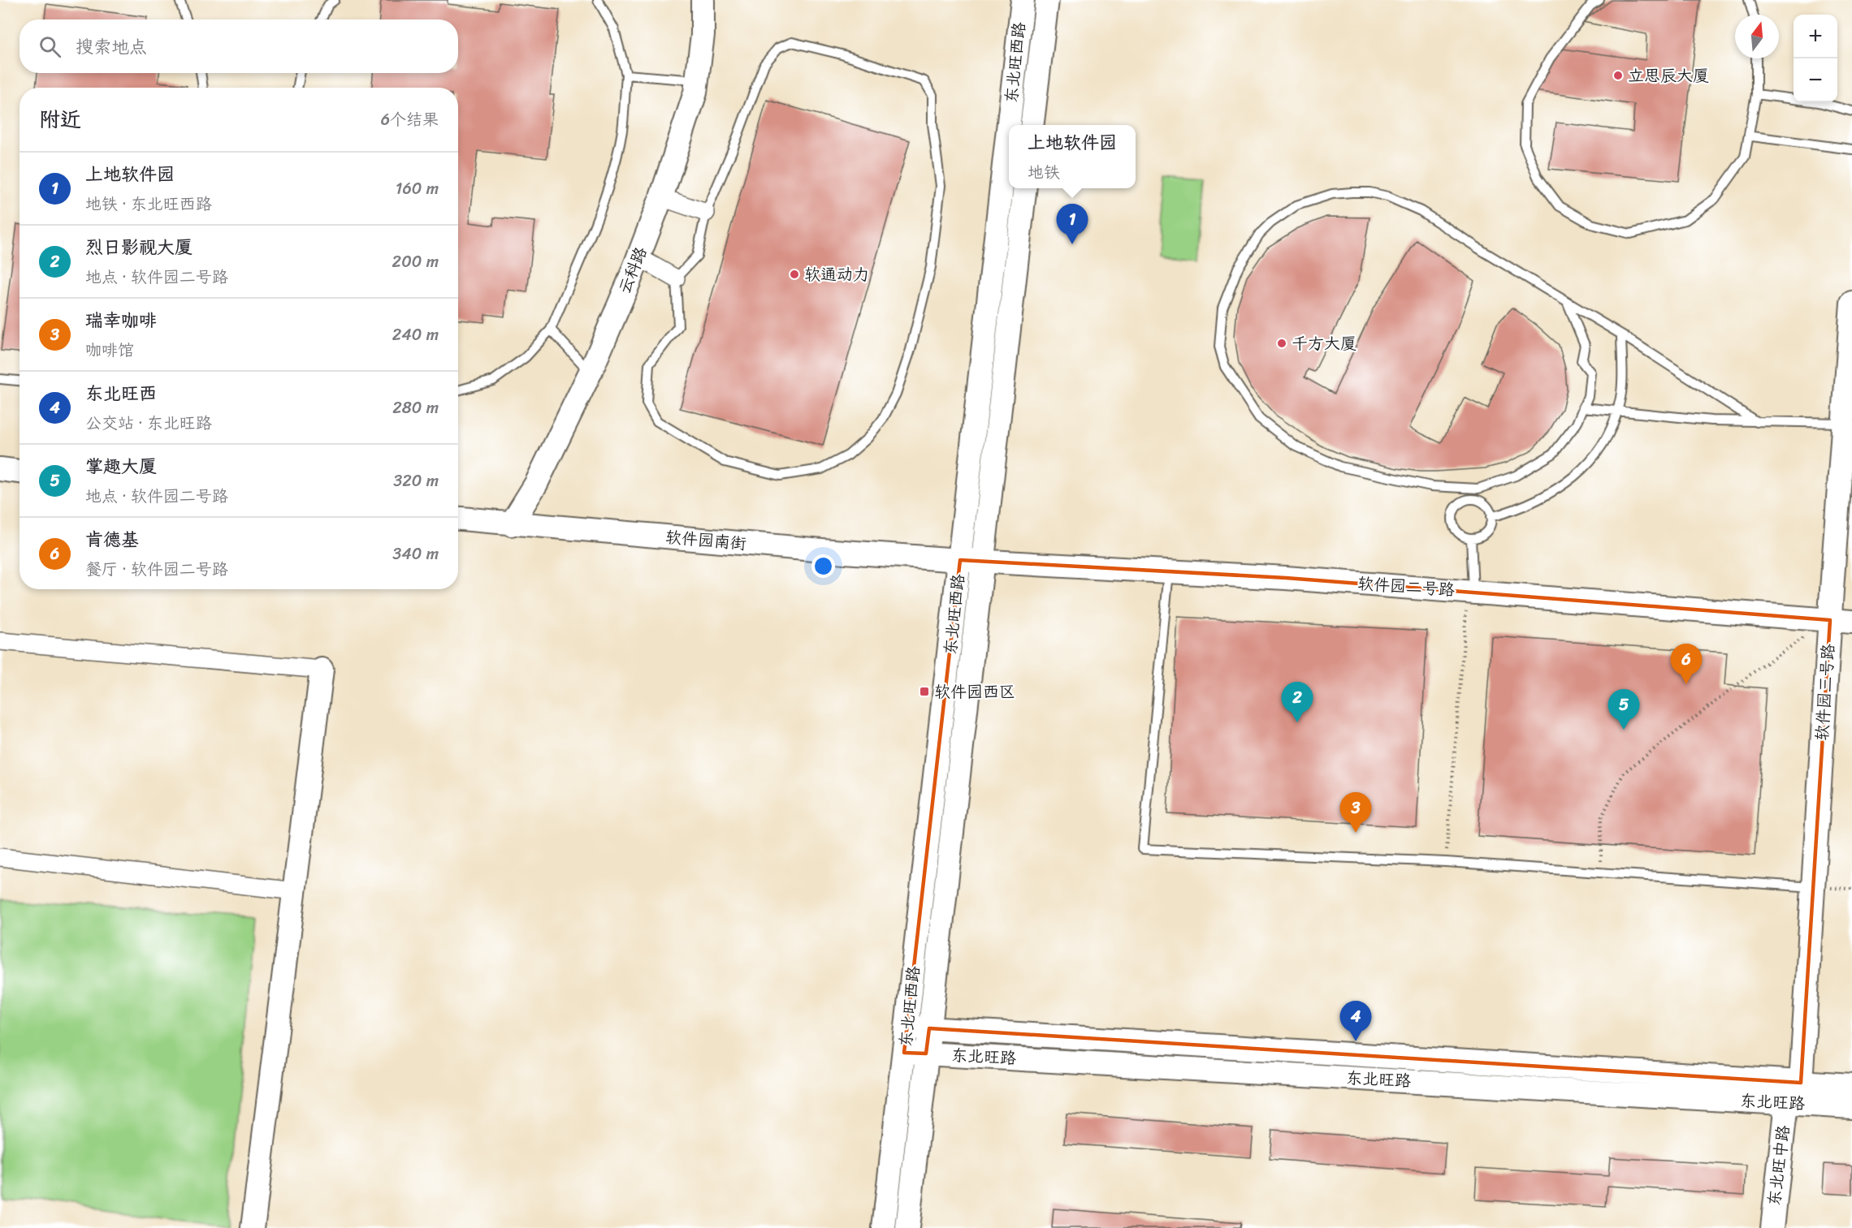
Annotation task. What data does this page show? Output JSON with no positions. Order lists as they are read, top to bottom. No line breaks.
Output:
{"streets":{"street":["东北旺西路","云科路","软件园南街","软件园二号路","软件园三号路","东北旺路","东北旺中路"]},"crossings":[["东北旺西路","软件园南街"],["东北旺西路","软件园二号路"],["东北旺西路","东北旺路"],["云科路","软件园南街"],["软件园南街","软件园二号路"],["软件园二号路","软件园三号路"],["软件园三号路","东北旺路"],["东北旺路","东北旺中路"]],"places":{"other":["立思辰大厦","软通动力","千方大厦"],"transit":["软件园西区"]},"north":"top","page":{"map_buttons":["+","−"],"search":"搜索地点","heading":["附近","6个结果"],"popup":["上地软件园","地铁"],"list":[{"mark":"1","name":"上地软件园","note":"地铁 · 东北旺西路","value":"160 m"},{"mark":"2","name":"烈日影视大厦","note":"地点 · 软件园二号路","value":"200 m"},{"mark":"3","name":"瑞幸咖啡","note":"咖啡馆","value":"240 m"},{"mark":"4","name":"东北旺西","note":"公交站 · 东北旺路","value":"280 m"},{"mark":"5","name":"掌趣大厦","note":"地点 · 软件园二号路","value":"320 m"},{"mark":"6","name":"肯德基","note":"餐厅 · 软件园二号路","value":"340 m"}],"pins":["1","6","2","5","3","4"]}}
